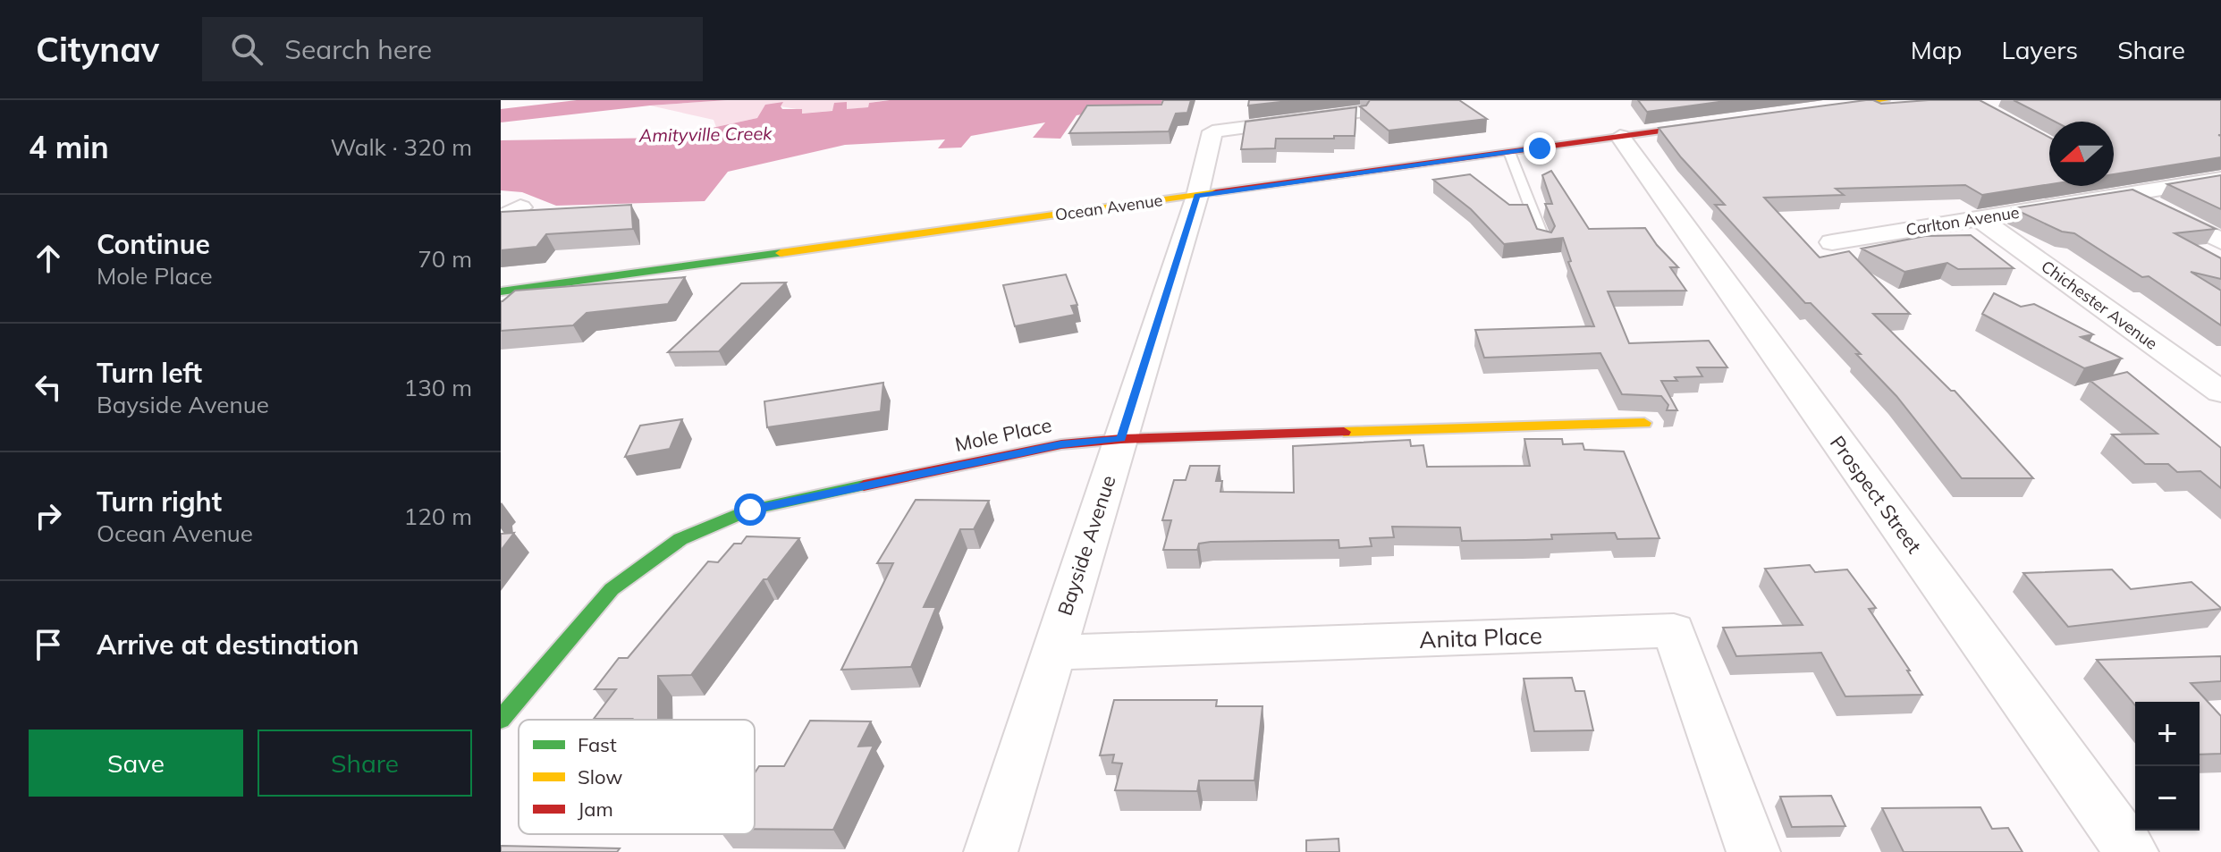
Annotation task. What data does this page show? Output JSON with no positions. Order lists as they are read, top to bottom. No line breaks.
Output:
{"streets":{"street":["Ocean Avenue","Carlton Avenue","Chichester Avenue","Mole Place","Prospect Street","Bayside Avenue","Anita Place"]},"crossings":[["Ocean Avenue","Prospect Street"],["Ocean Avenue","Bayside Avenue"],["Carlton Avenue","Chichester Avenue"],["Mole Place","Bayside Avenue"],["Bayside Avenue","Anita Place"]],"water":["Amityville Creek"],"legend":["Fast","Slow","Jam"],"north":"left","page":{"header":"Citynav","search":"Search here","nav":["Map","Layers","Share"],"heading":["4 min","Walk · 320 m"],"list":[["Continue","Mole Place","70 m"],["Turn left","Bayside Avenue","130 m"],["Turn right","Ocean Avenue","120 m"],"Arrive at destination"],"map_buttons":["+","−"],"buttons":["Save","Share"]}}
